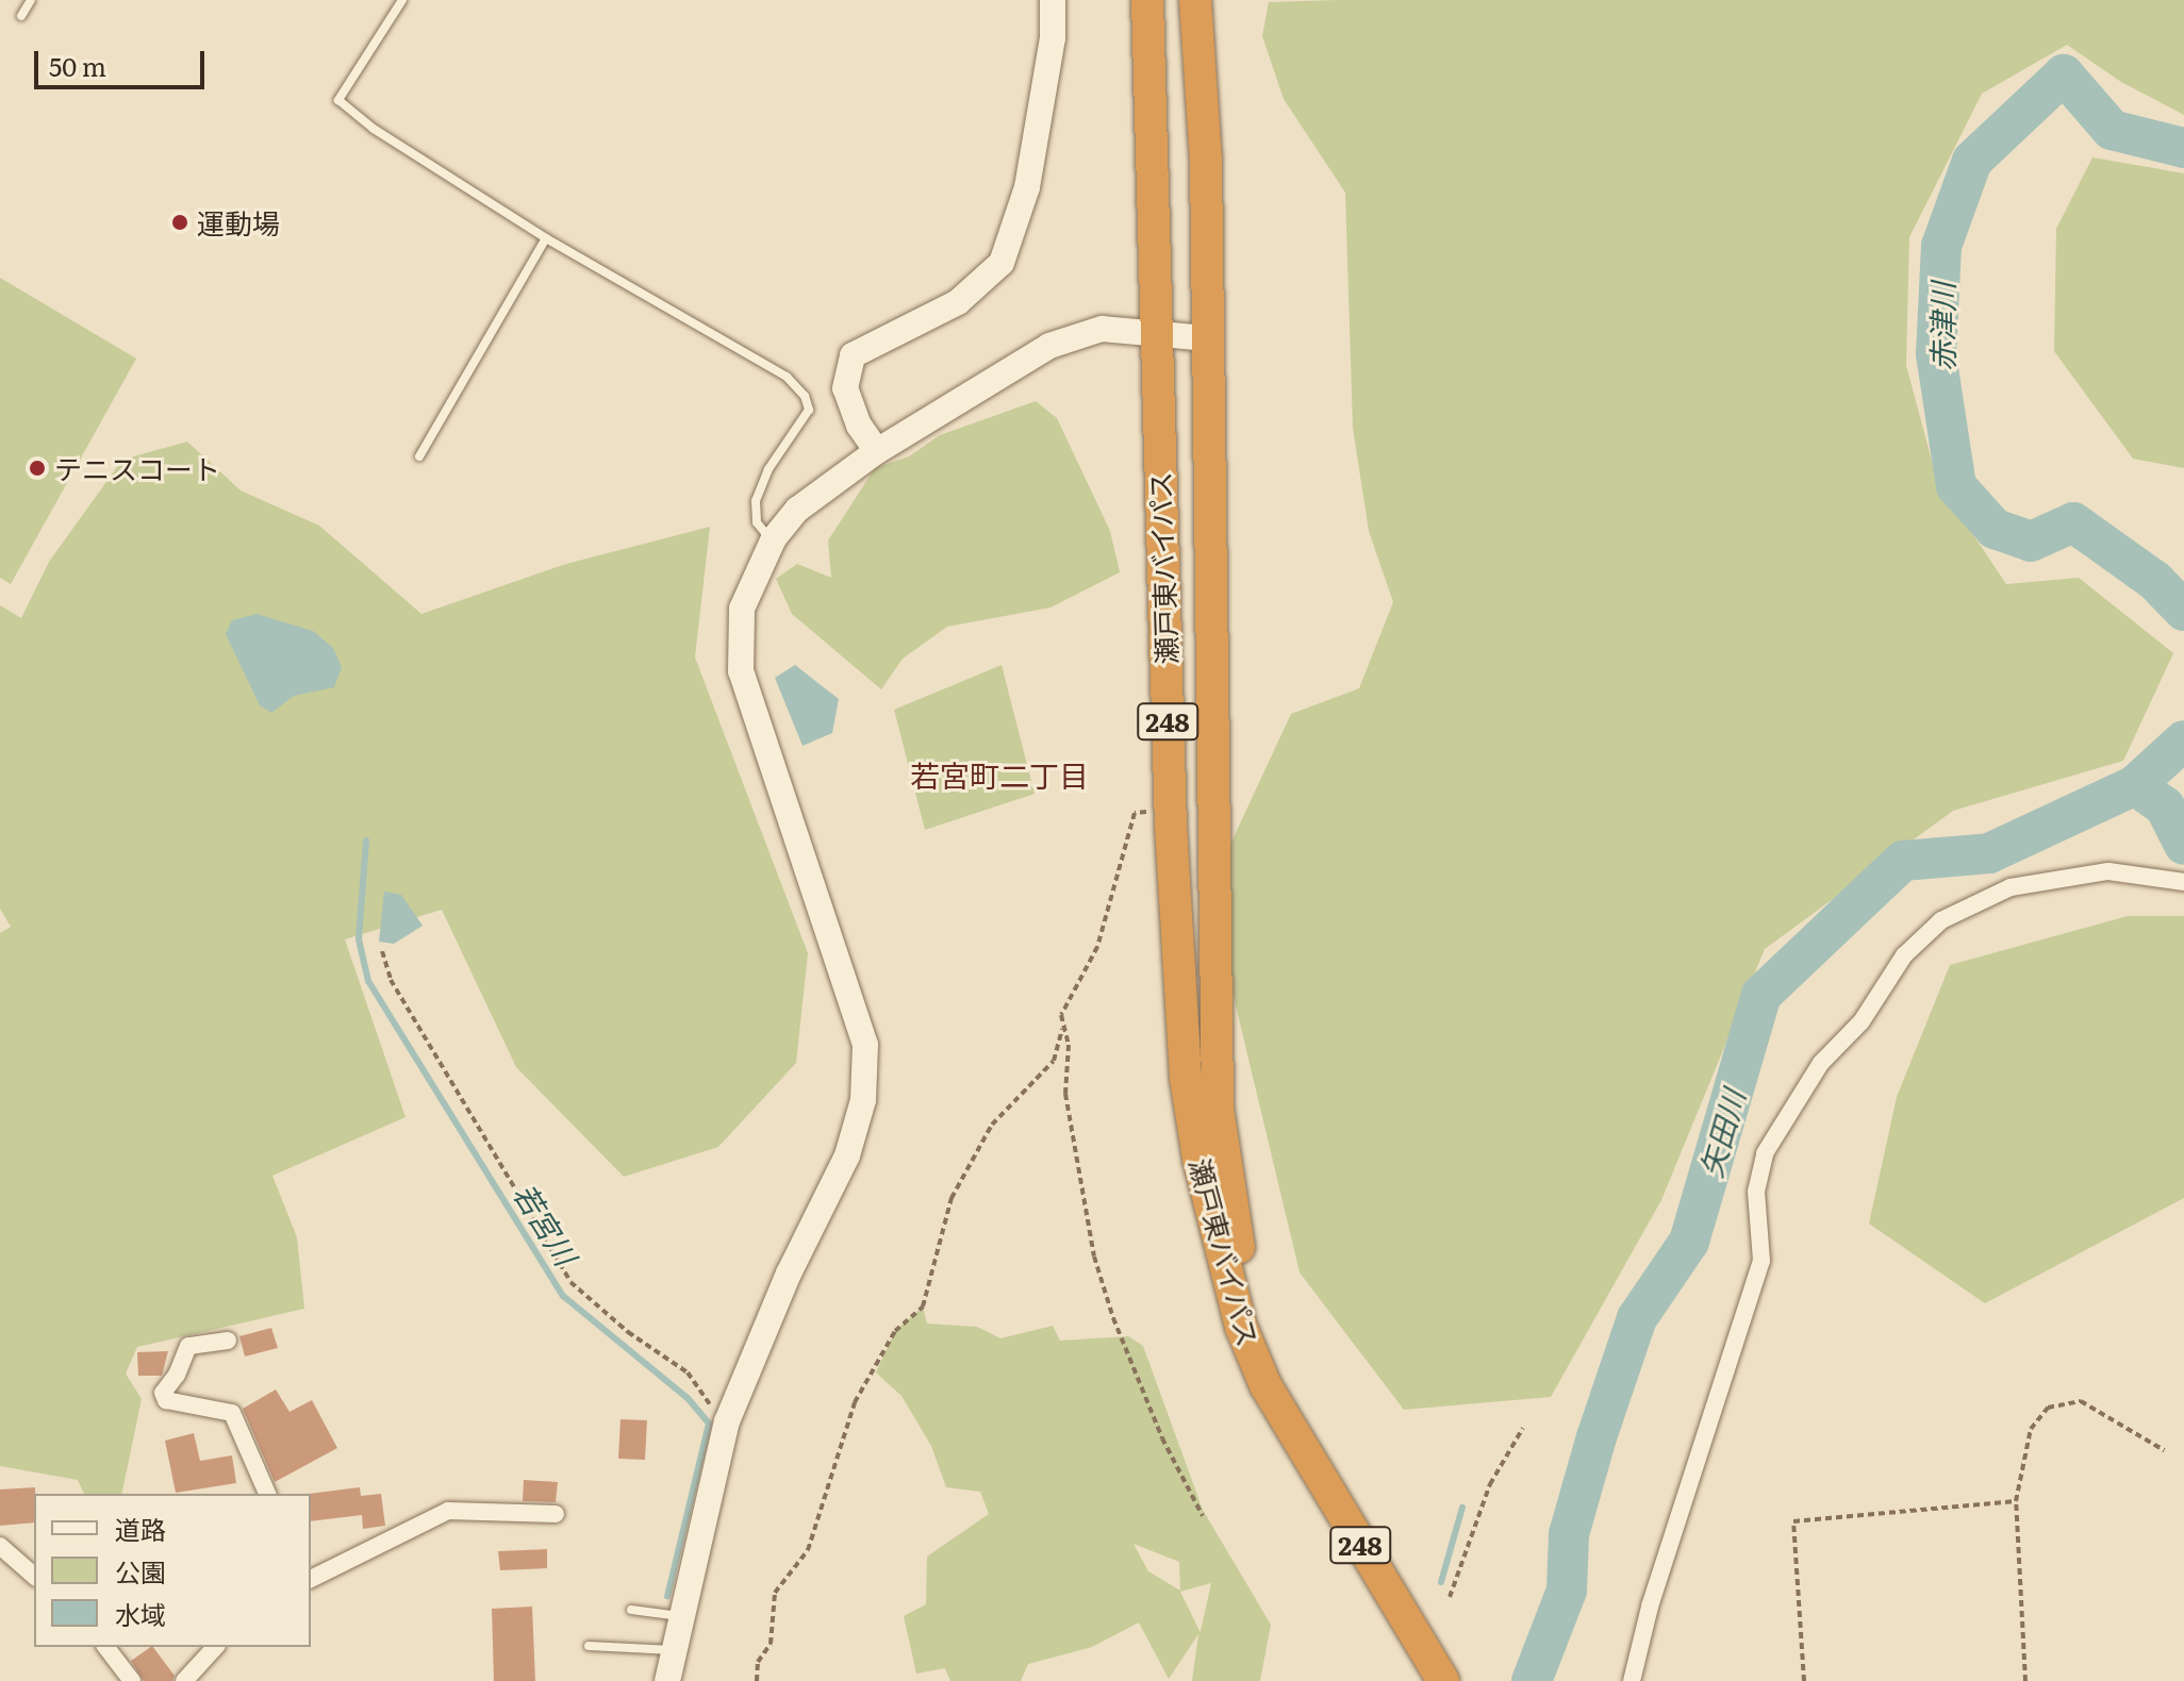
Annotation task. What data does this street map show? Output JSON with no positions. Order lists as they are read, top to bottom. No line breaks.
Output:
{"streets":{"highway":["瀬戸東バイパス","248"]},"districts":["若宮町二丁目"],"water":["赤津川","矢田川","若宮川"],"places":["運動場","テニスコート"],"legend":["道路","公園","水域"],"scale_bar":"50 m"}
